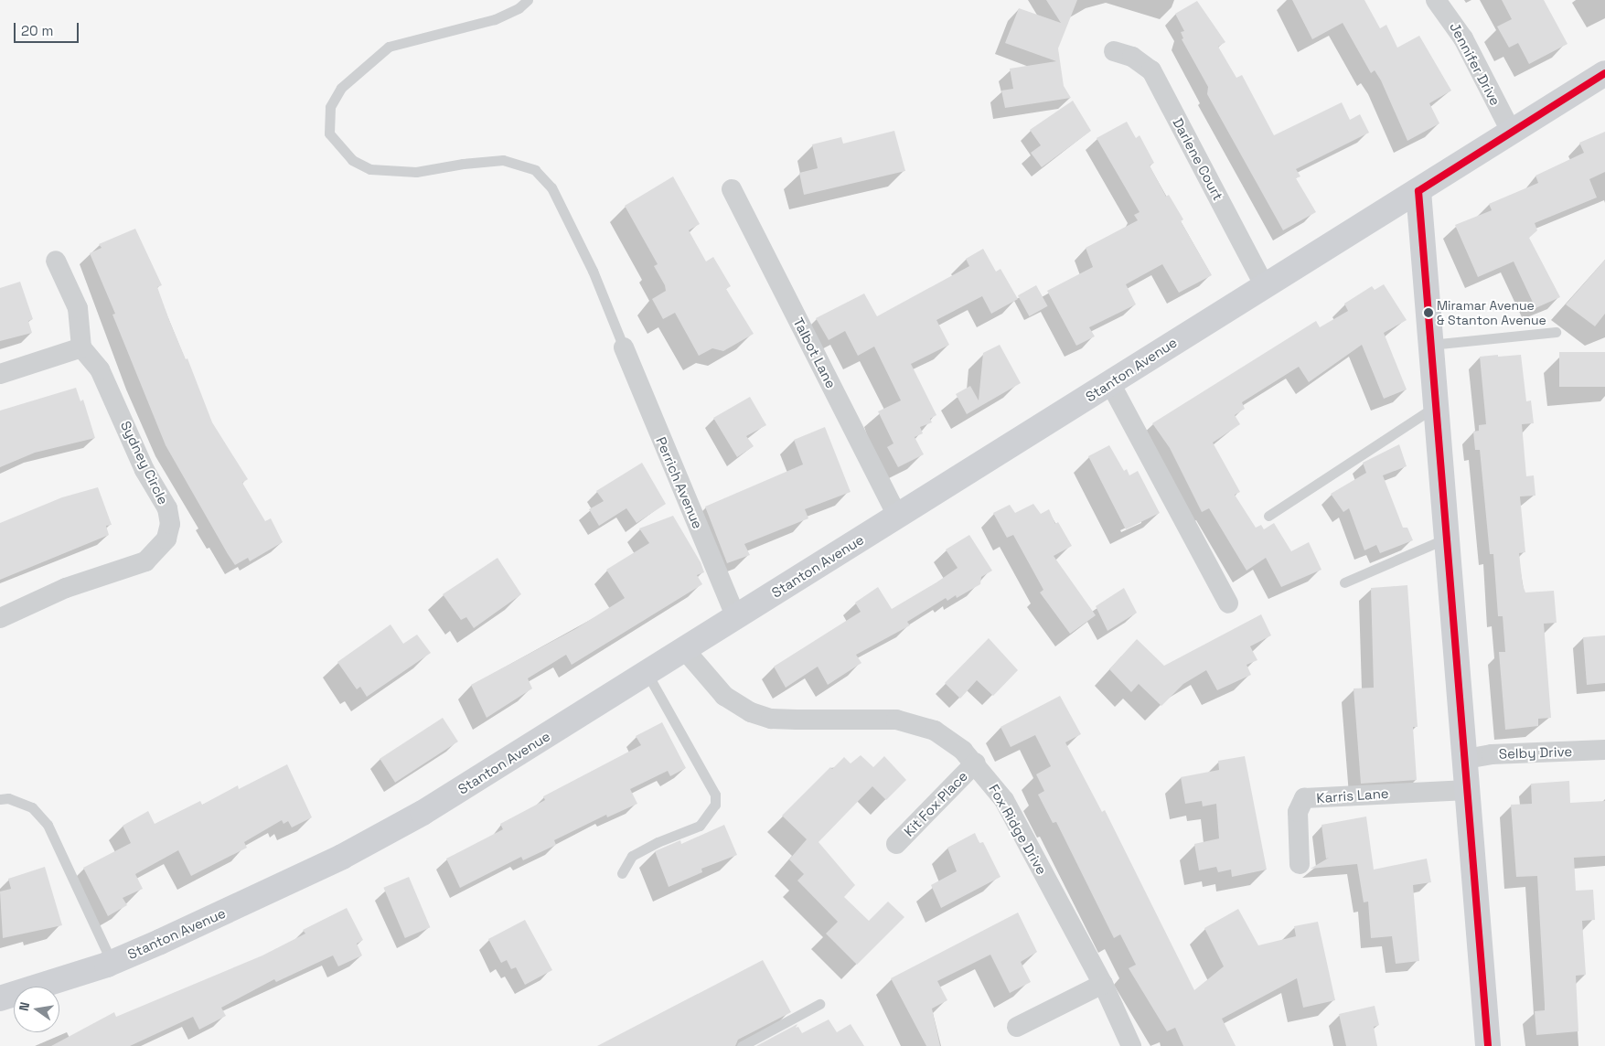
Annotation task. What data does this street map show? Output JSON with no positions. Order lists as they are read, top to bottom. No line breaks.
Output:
{"streets":{"street":["Jennifer Drive","Darlene Court","Talbot Lane","Stanton Avenue","Sydney Circle","Perrich Avenue","Selby Drive","Karris Lane","Kit Fox Place","Fox Ridge Drive"]},"crossings":[["Jennifer Drive","Stanton Avenue"],["Darlene Court","Stanton Avenue"],["Talbot Lane","Stanton Avenue"],["Stanton Avenue","Perrich Avenue"],["Stanton Avenue","Fox Ridge Drive"],["Kit Fox Place","Fox Ridge Drive"]],"places":["Miramar Avenue & Stanton Avenue"],"scale_bar":"20 m","north":"left"}
